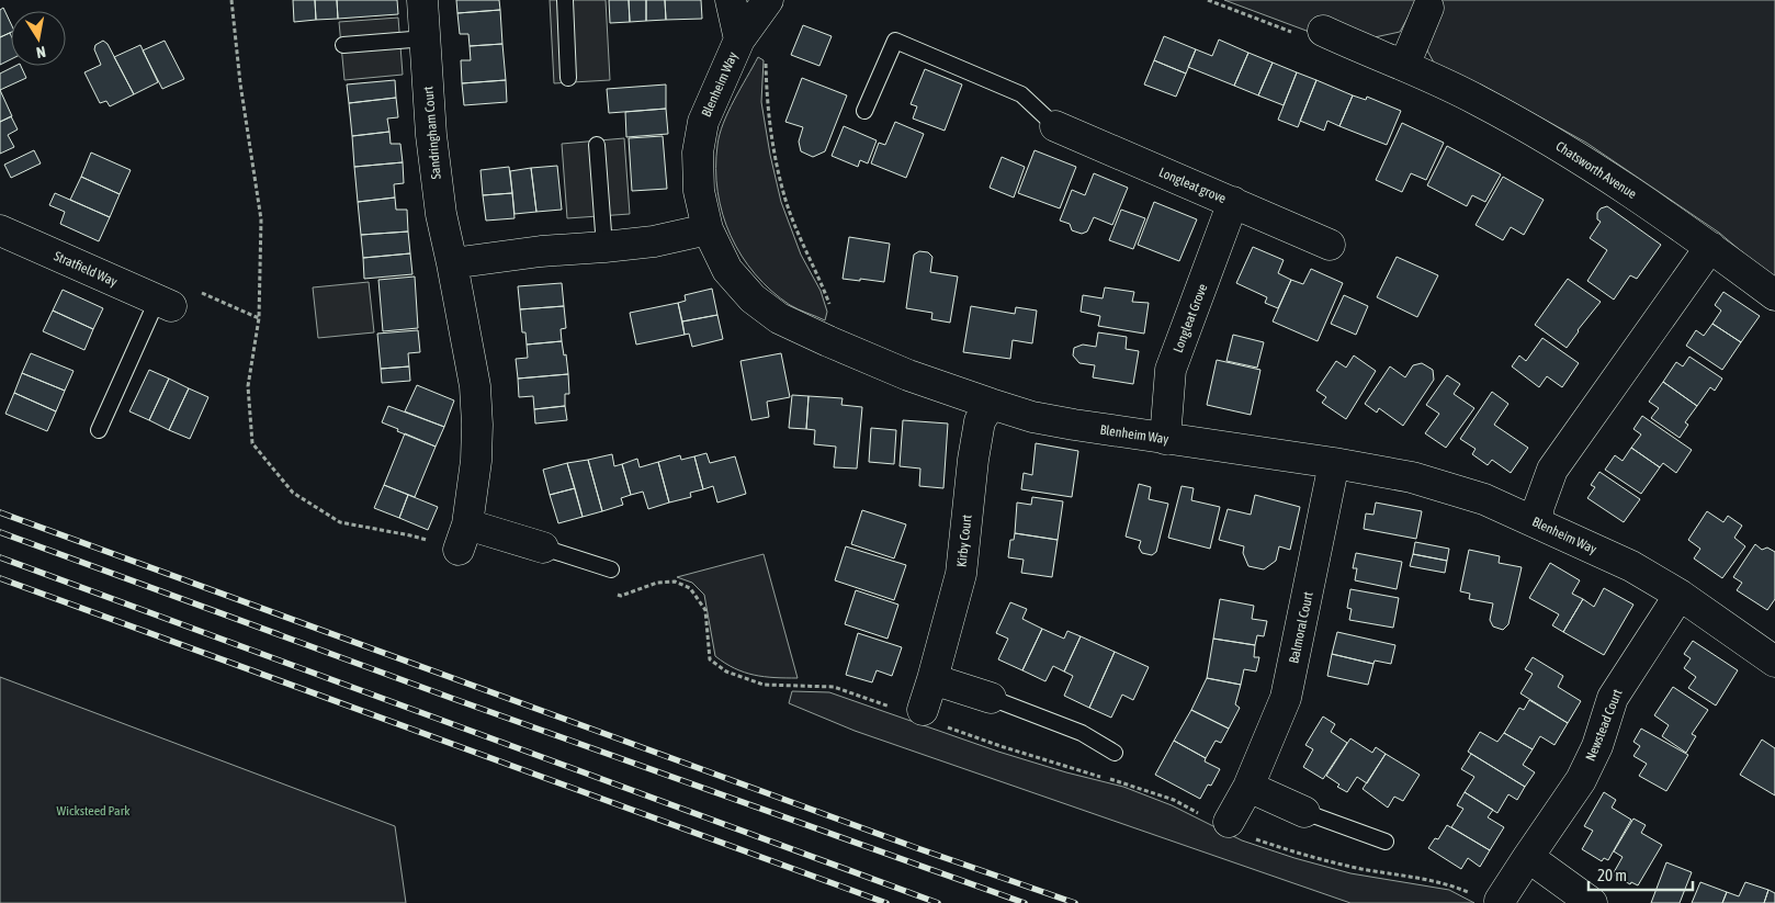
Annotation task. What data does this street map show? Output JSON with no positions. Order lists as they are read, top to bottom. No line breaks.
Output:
{"streets":{"street":["Blenheim Way","Sandringham Court","Chatsworth Avenue","Longleat grove","Stratfield Way","Longleat Grove","Kirby Court","Balmoral Court","Newstead Court"]},"crossings":[["Blenheim Way","Longleat Grove"],["Blenheim Way","Kirby Court"],["Blenheim Way","Balmoral Court"],["Blenheim Way","Newstead Court"],["Longleat grove","Longleat Grove"]],"parks":["Wicksteed Park"],"scale_bar":"20 m","north":"bottom"}
